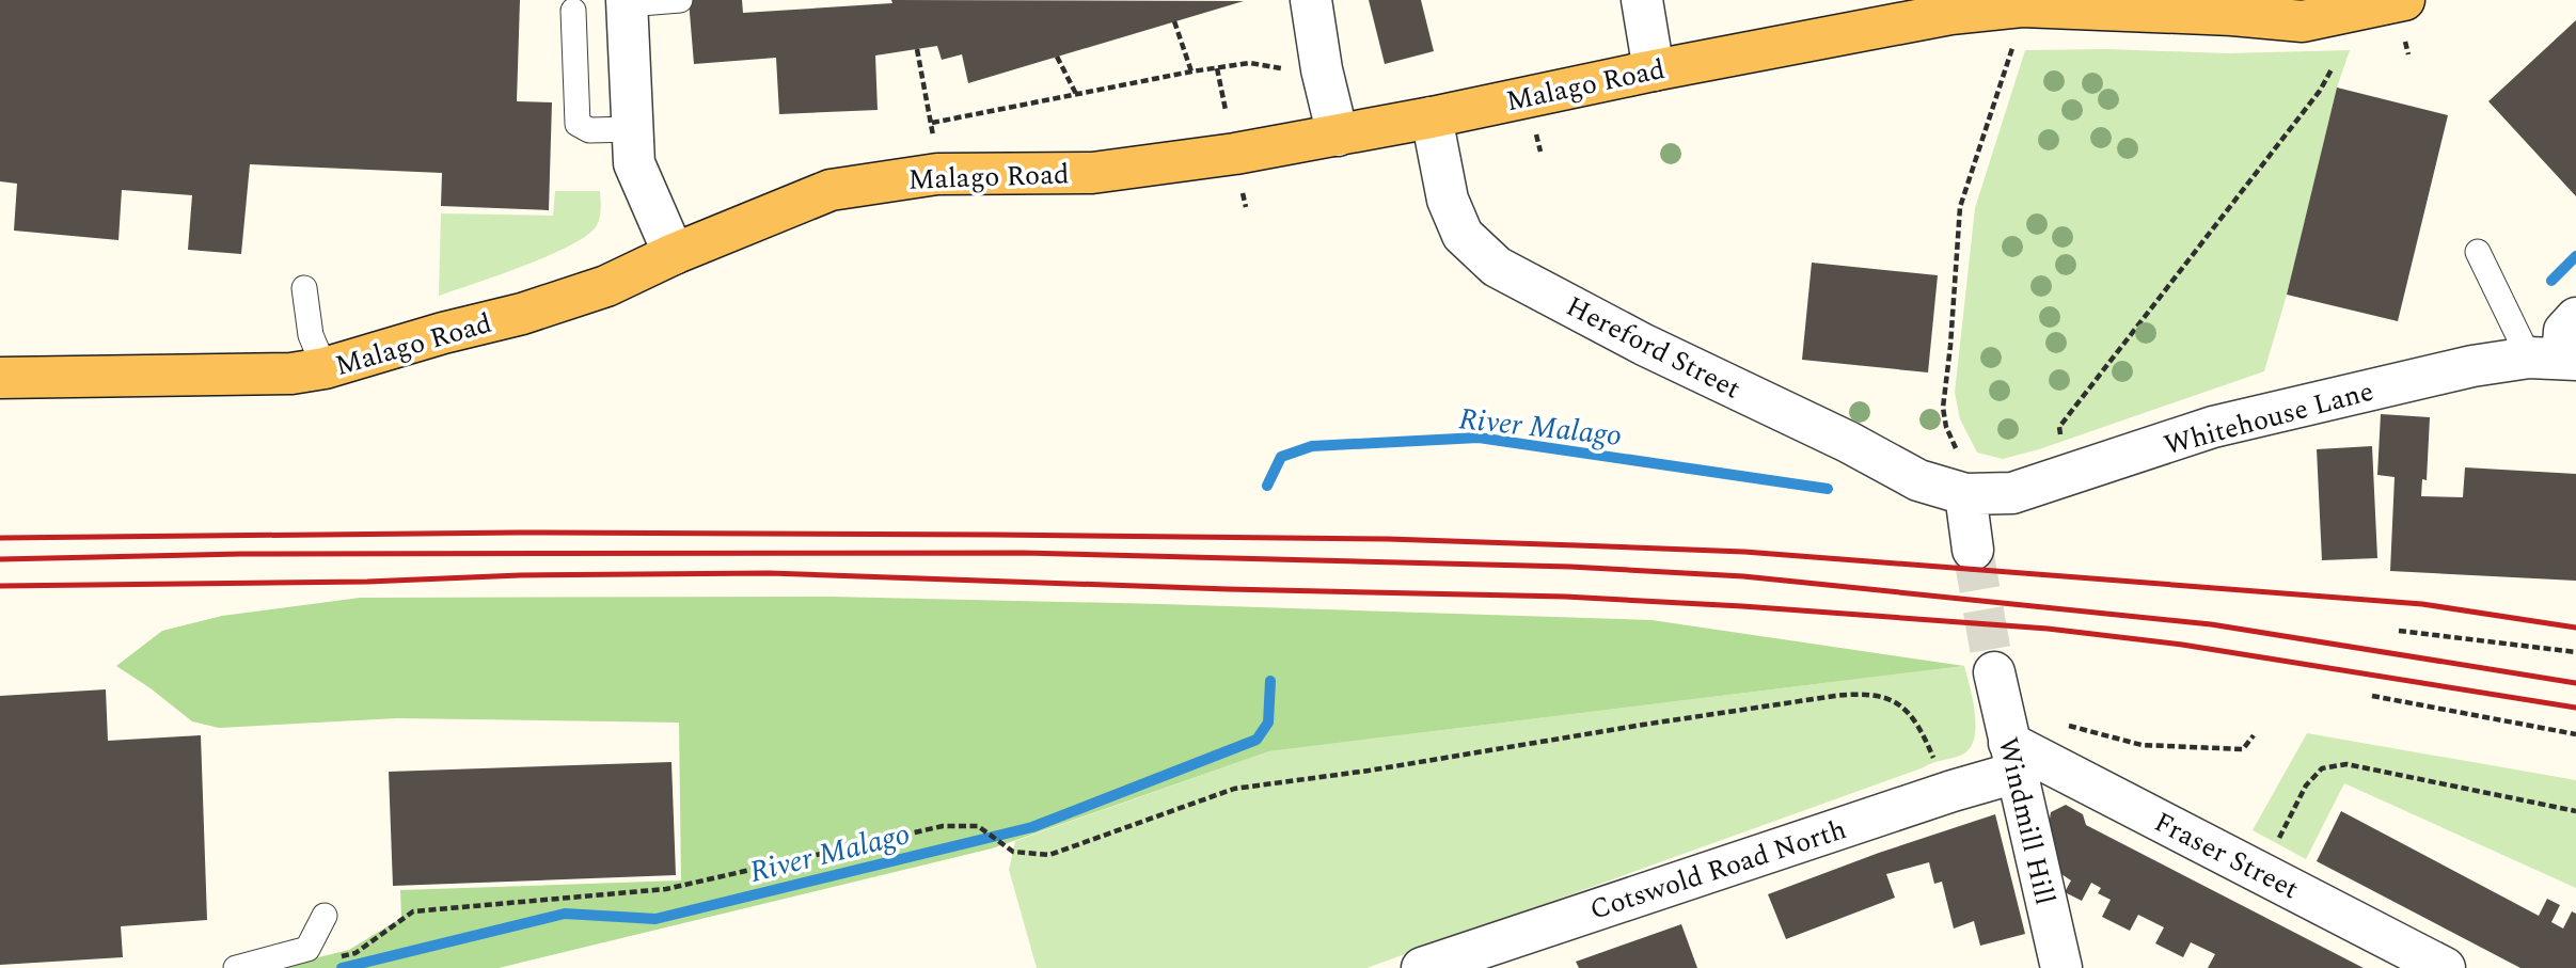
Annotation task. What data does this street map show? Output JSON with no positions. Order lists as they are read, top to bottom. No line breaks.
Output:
{"streets":{"highway":["Malago Road"],"street":["Hereford Street","Whitehouse Lane","Windmill Hill","Fraser Street","Cotswold Road North"]},"crossings":[["Malago Road","Hereford Street"],["Hereford Street","Whitehouse Lane"],["Windmill Hill","Fraser Street"],["Windmill Hill","Cotswold Road North"],["Fraser Street","Cotswold Road North"]],"water":["River Malago"]}
